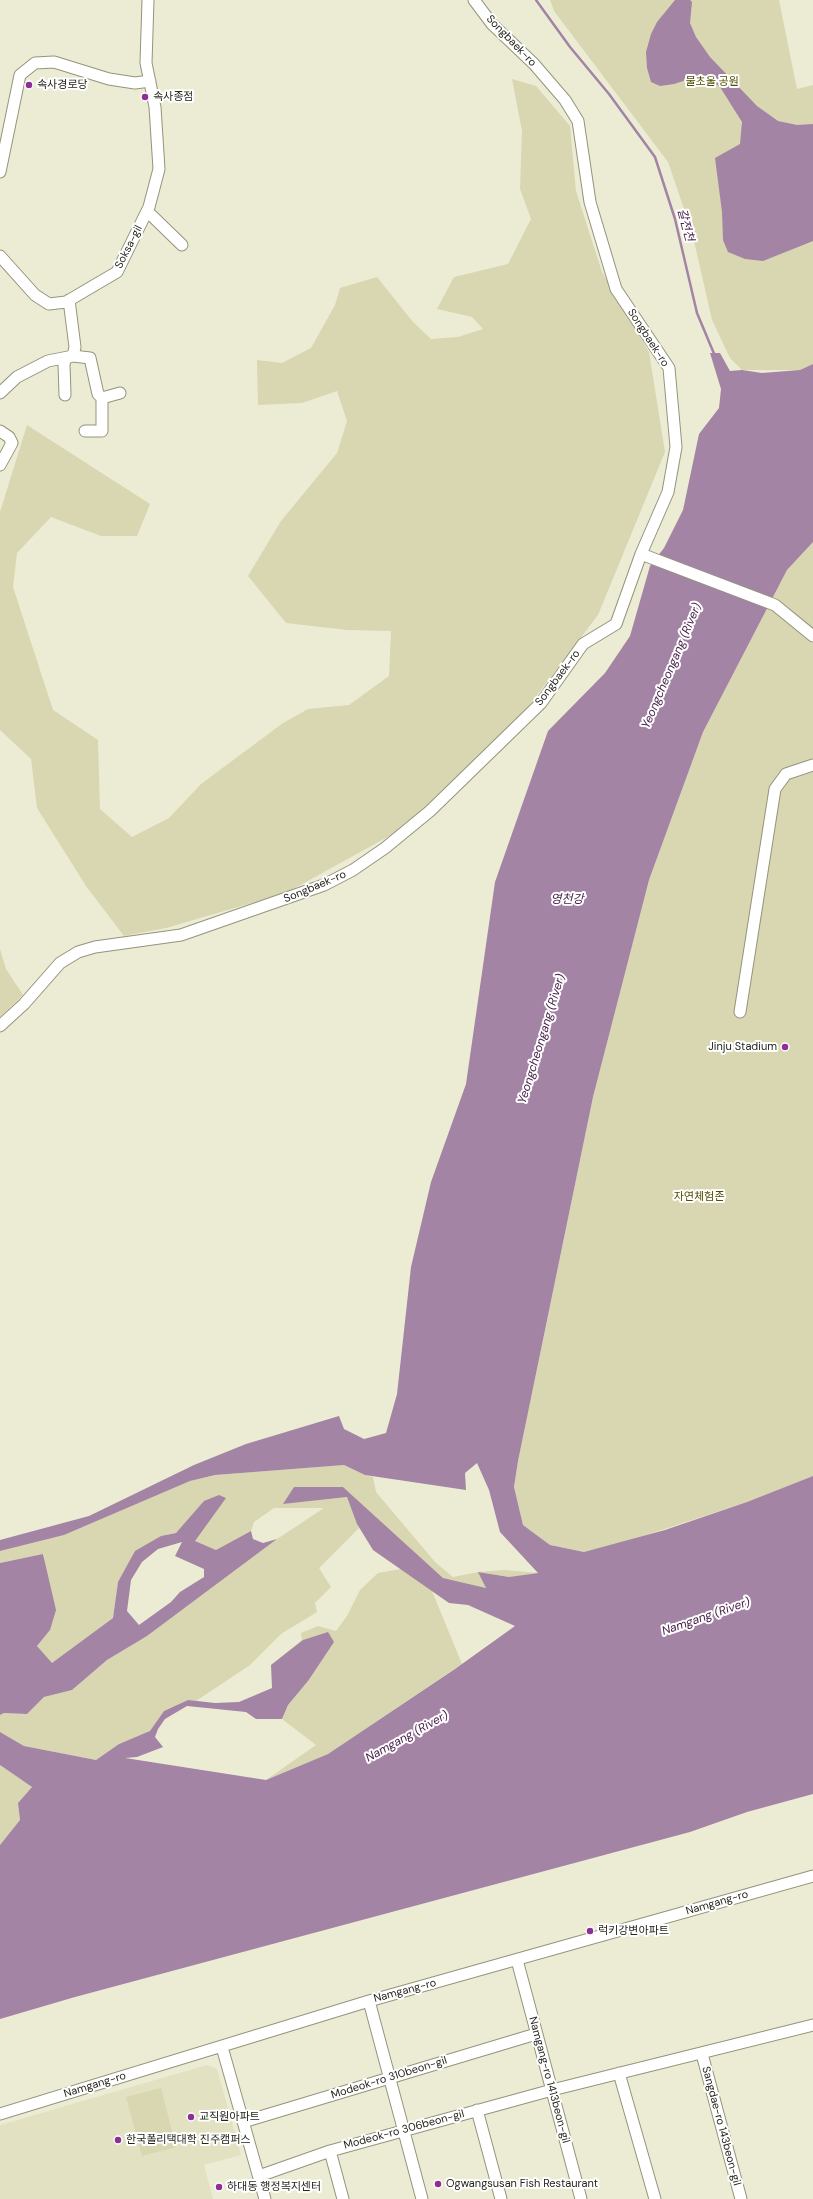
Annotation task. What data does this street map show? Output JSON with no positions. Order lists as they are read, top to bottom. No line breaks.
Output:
{"streets":{"street":["Songbaek-ro","Soksa-gil","Namgang-ro","Modeok-ro 310beon-gil","Namgang-ro 1413beon-gil","Sangdae-ro 143beon-gil","Modeok-ro 306beon-gil"]},"crossings":[["Namgang-ro","Namgang-ro 1413beon-gil"],["Modeok-ro 310beon-gil","Namgang-ro 1413beon-gil"],["Namgang-ro 1413beon-gil","Sangdae-ro 143beon-gil"],["Namgang-ro 1413beon-gil","Modeok-ro 306beon-gil"],["Sangdae-ro 143beon-gil","Modeok-ro 306beon-gil"]],"water":["갈전천","Yeongcheongang (River)","영천강","Namgang (River)"],"parks":["물초울 공원","자연체험존"],"places":["속사경로당","속사종점","Jinju Stadium","럭키강변아파트","교직원아파트","한국폴리택대학 진주캠퍼스","Ogwangsusan Fish Restaurant","하대동 행정복지센터"]}
